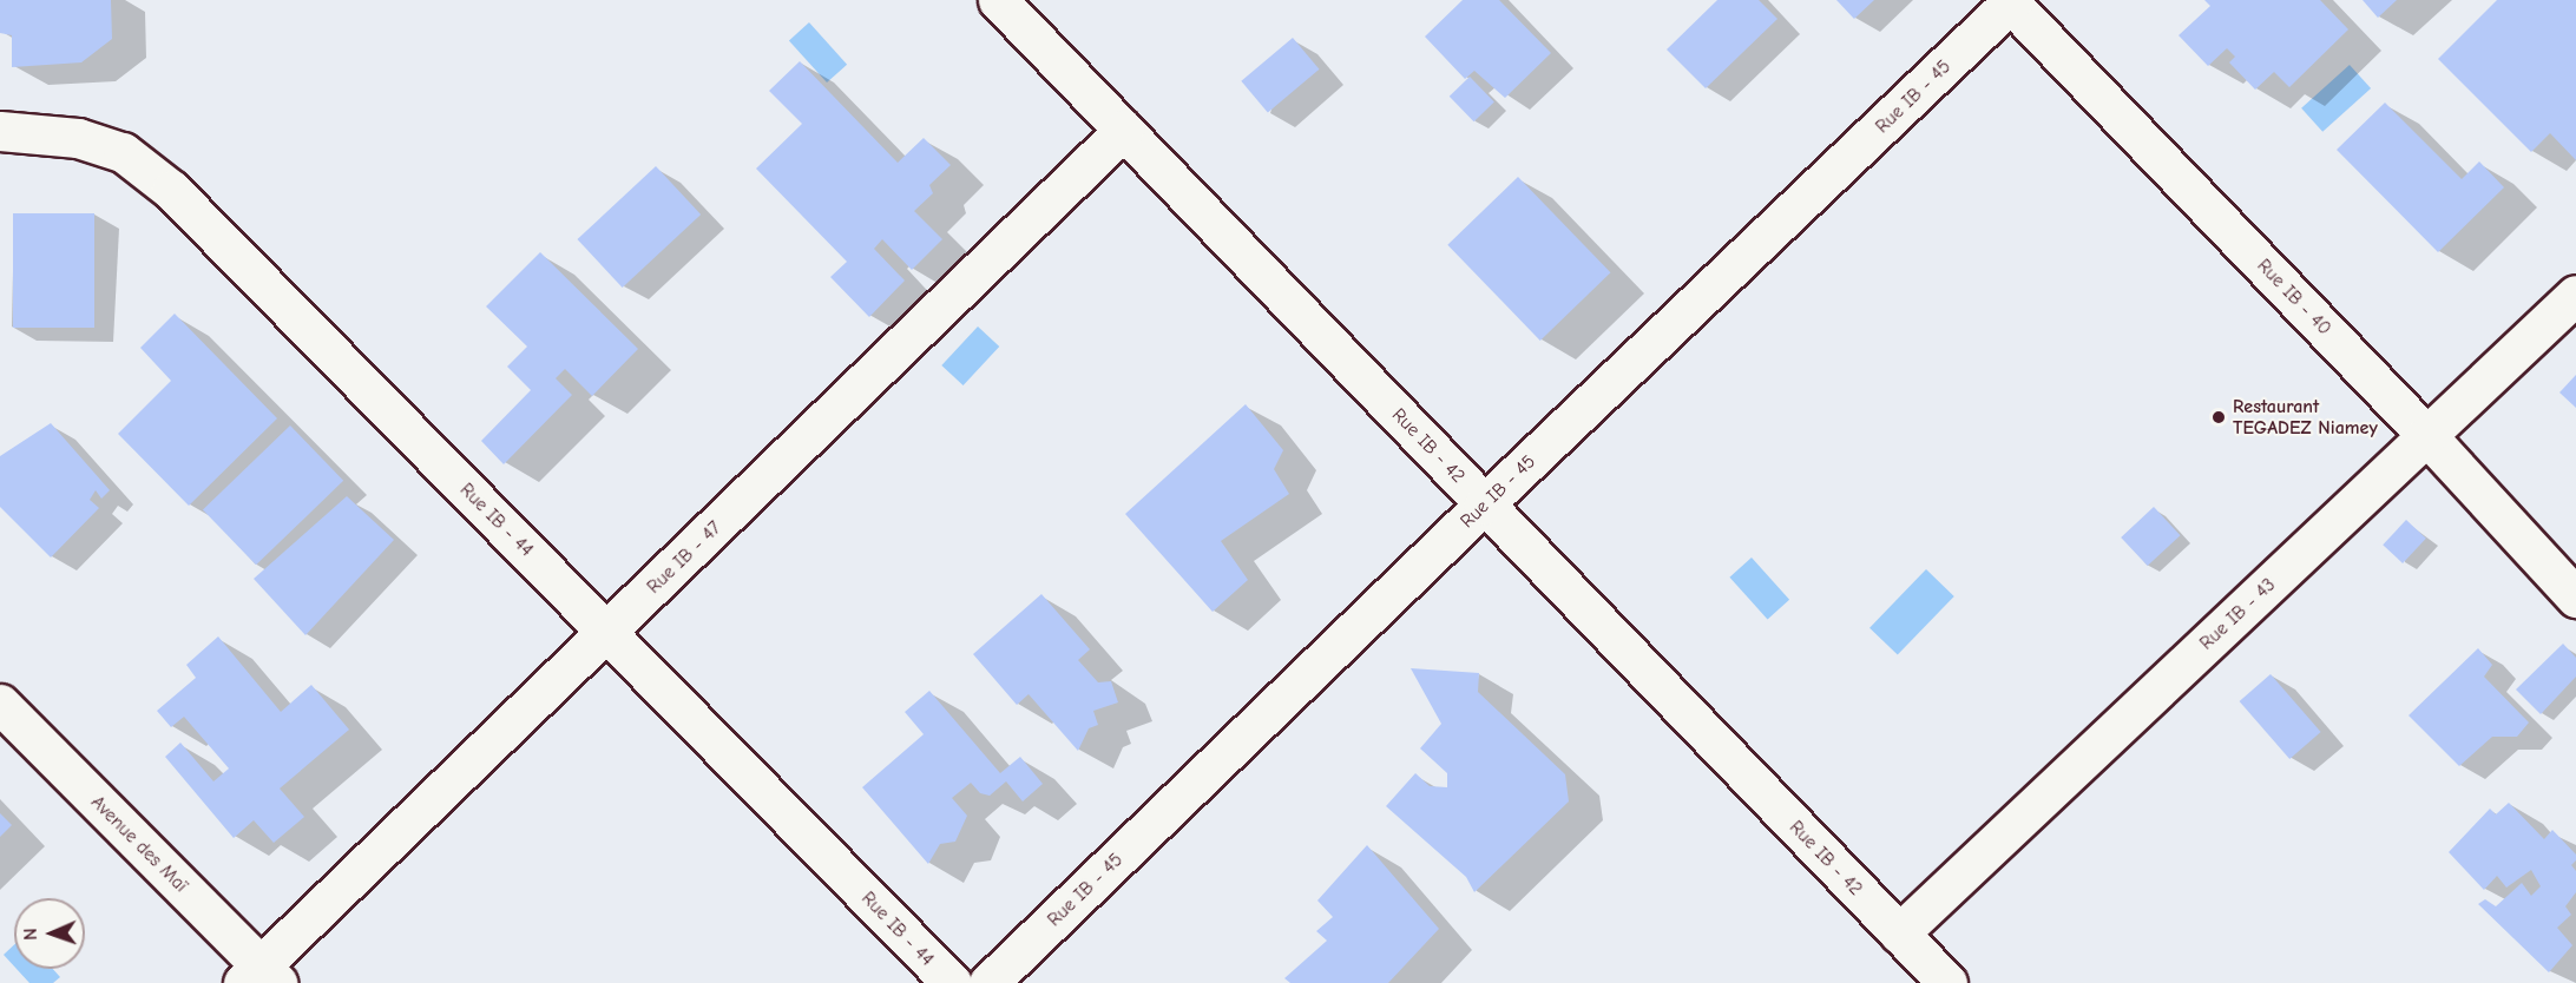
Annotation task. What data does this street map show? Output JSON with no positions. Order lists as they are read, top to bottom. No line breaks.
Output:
{"streets":{"street":["Rue IB - 45","Rue IB - 40","Rue IB - 42","Rue IB - 44","Rue IB - 47","Rue IB - 43","Avenue des Maï"]},"crossings":[["Rue IB - 45","Rue IB - 40"],["Rue IB - 45","Rue IB - 42"],["Rue IB - 40","Rue IB - 43"],["Rue IB - 42","Rue IB - 47"],["Rue IB - 42","Rue IB - 43"],["Rue IB - 44","Rue IB - 47"],["Rue IB - 47","Avenue des Maï"]],"places":["Restaurant TEGADEZ Niamey"],"north":"left"}
